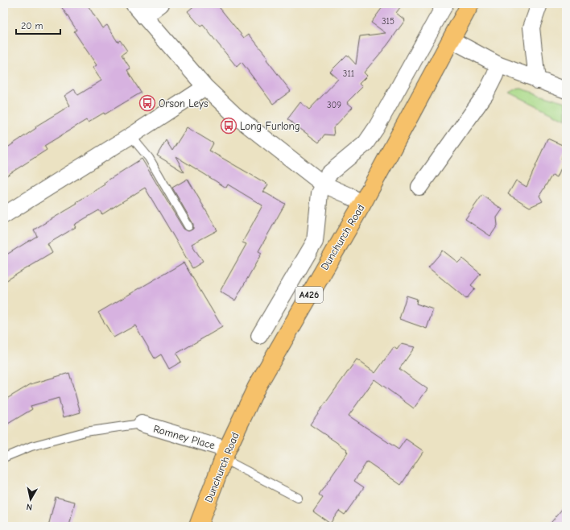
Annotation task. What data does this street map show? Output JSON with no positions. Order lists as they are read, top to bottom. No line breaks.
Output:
{"streets":{"highway":["Dunchurch Road","A426"],"street":["Romney Place"]},"crossings":[["Dunchurch Road","Romney Place"]],"places":{"bus stop":["Orson Leys","Long Furlong"]},"house_numbers":["315","311","309"],"scale_bar":"20 m","north":"bottom"}
